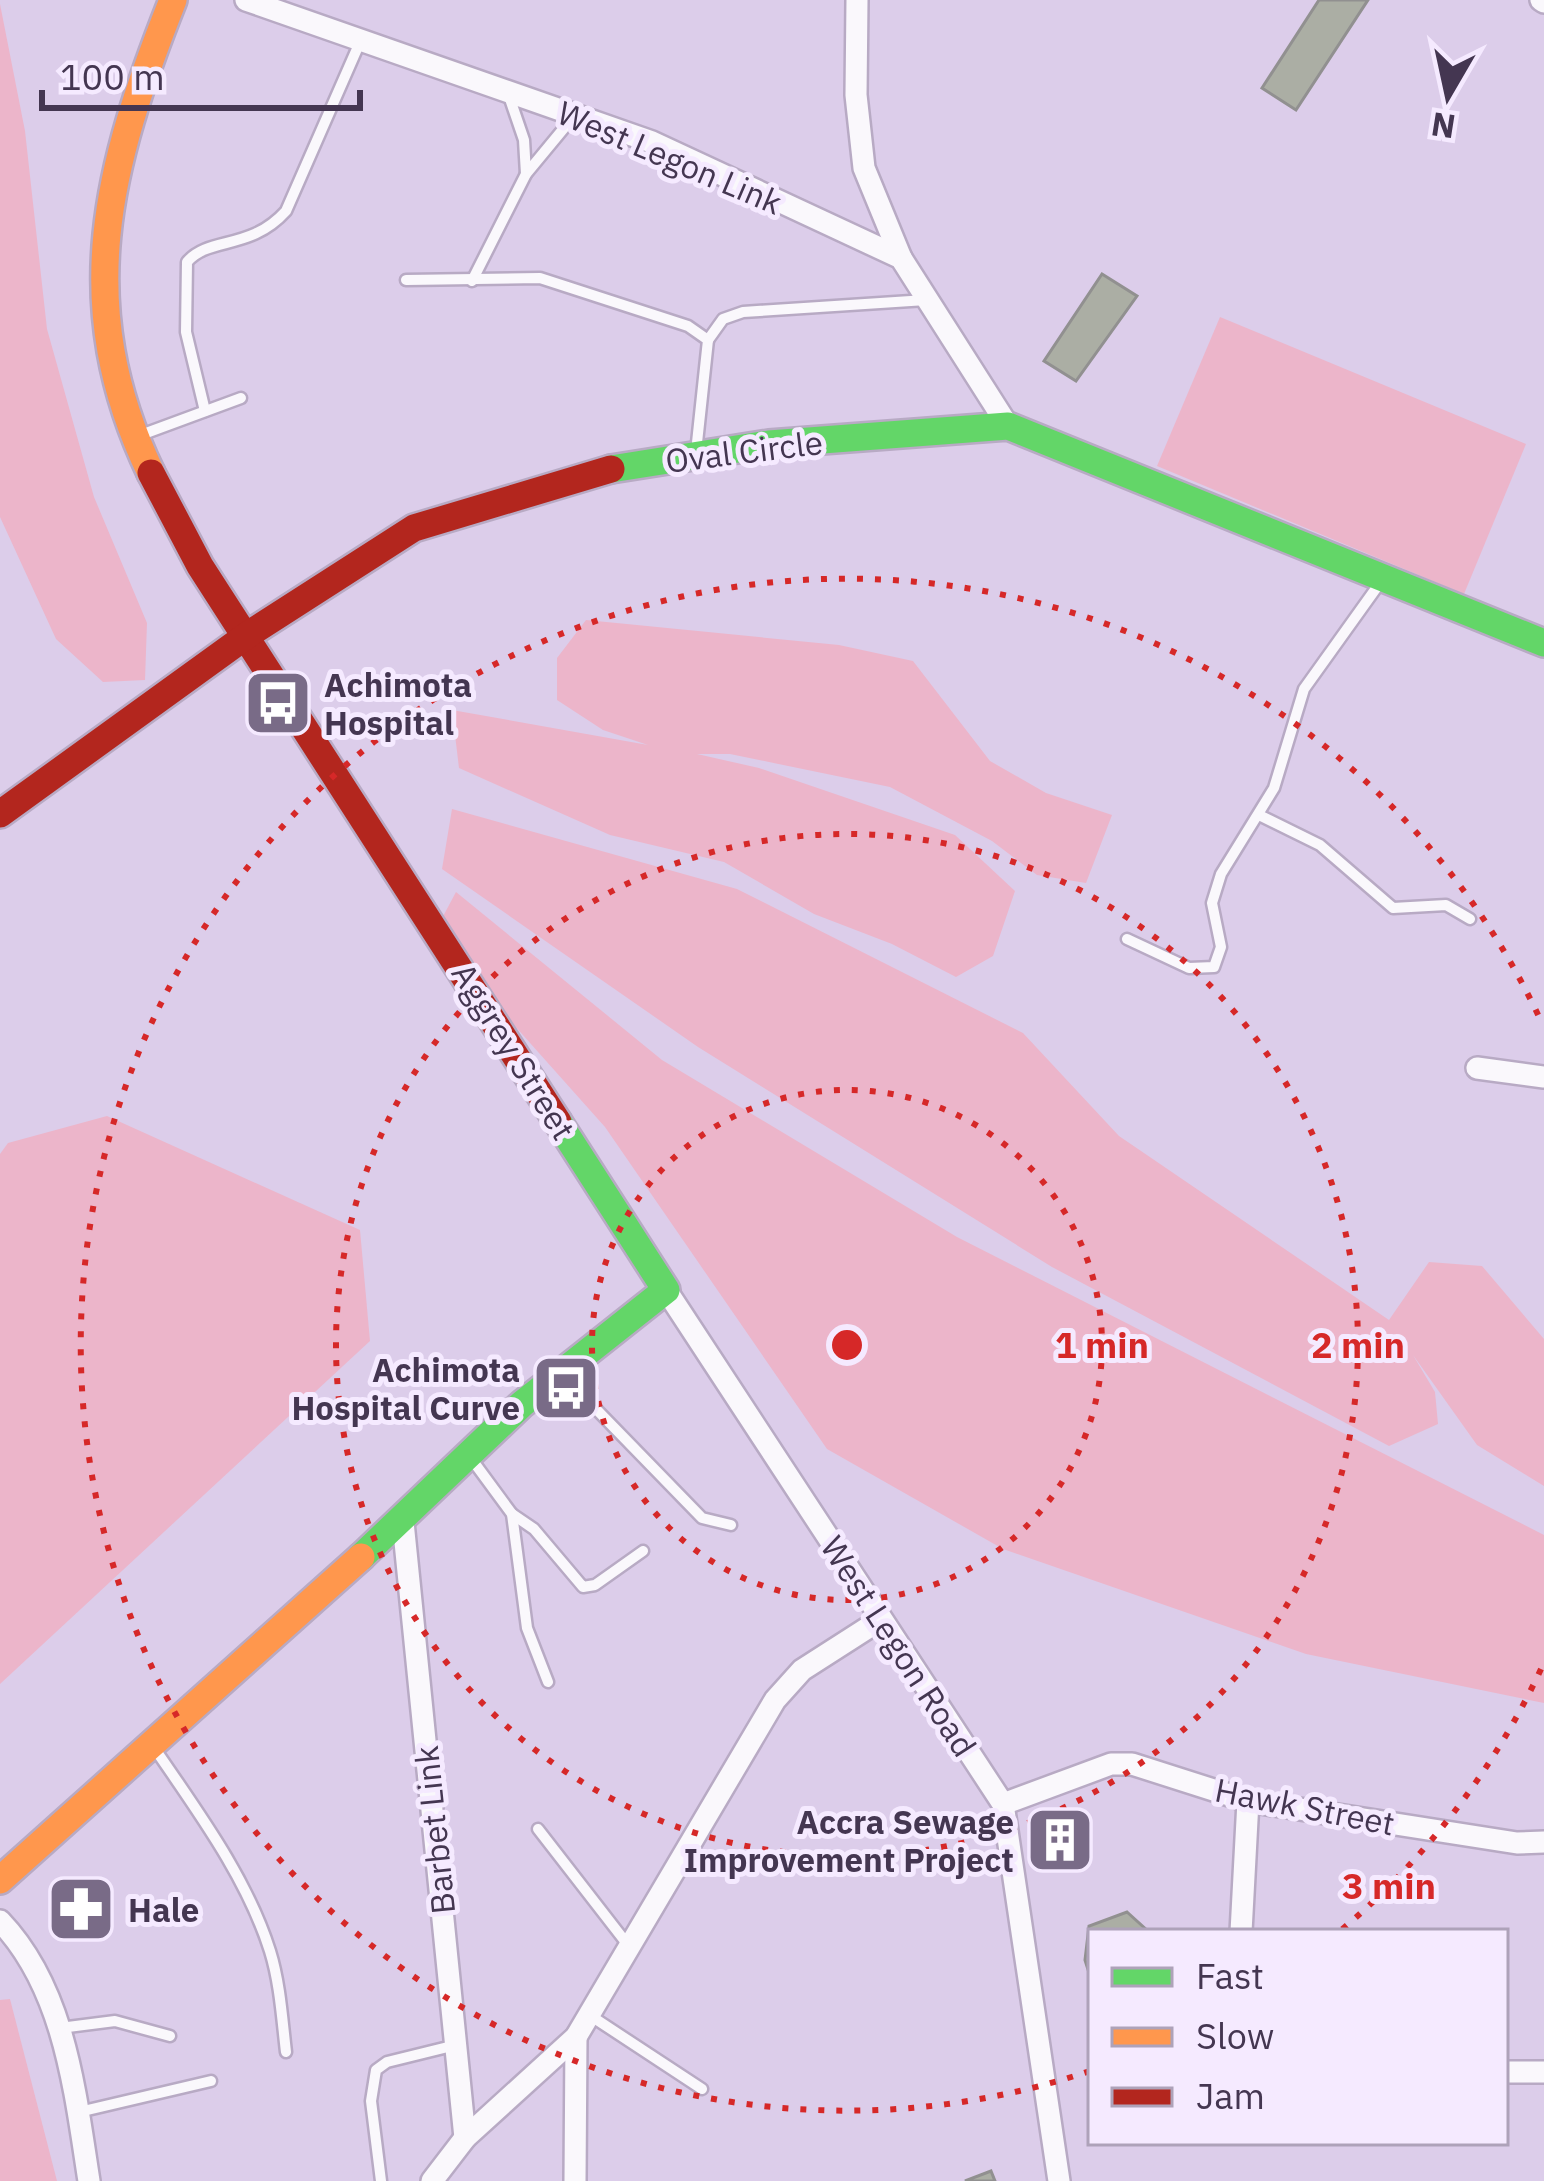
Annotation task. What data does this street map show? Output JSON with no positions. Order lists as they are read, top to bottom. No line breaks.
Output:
{"streets":{"main road":["Oval Circle","Aggrey Street"],"street":["West Legon Link","West Legon Road","Hawk Street","Barbet Link"]},"crossings":[["Oval Circle","Aggrey Street"],["Aggrey Street","West Legon Road"],["West Legon Road","Hawk Street"]],"places":{"bus stop":["Achimota Hospital","Achimota Hospital Curve"],"building":["Accra Sewage Improvement Project"],"pharmacy":["Hale"]},"legend":["Fast","Slow","Jam"],"scale_bar":"100 m","north":"bottom","rings":["1 min","2 min","3 min"]}
